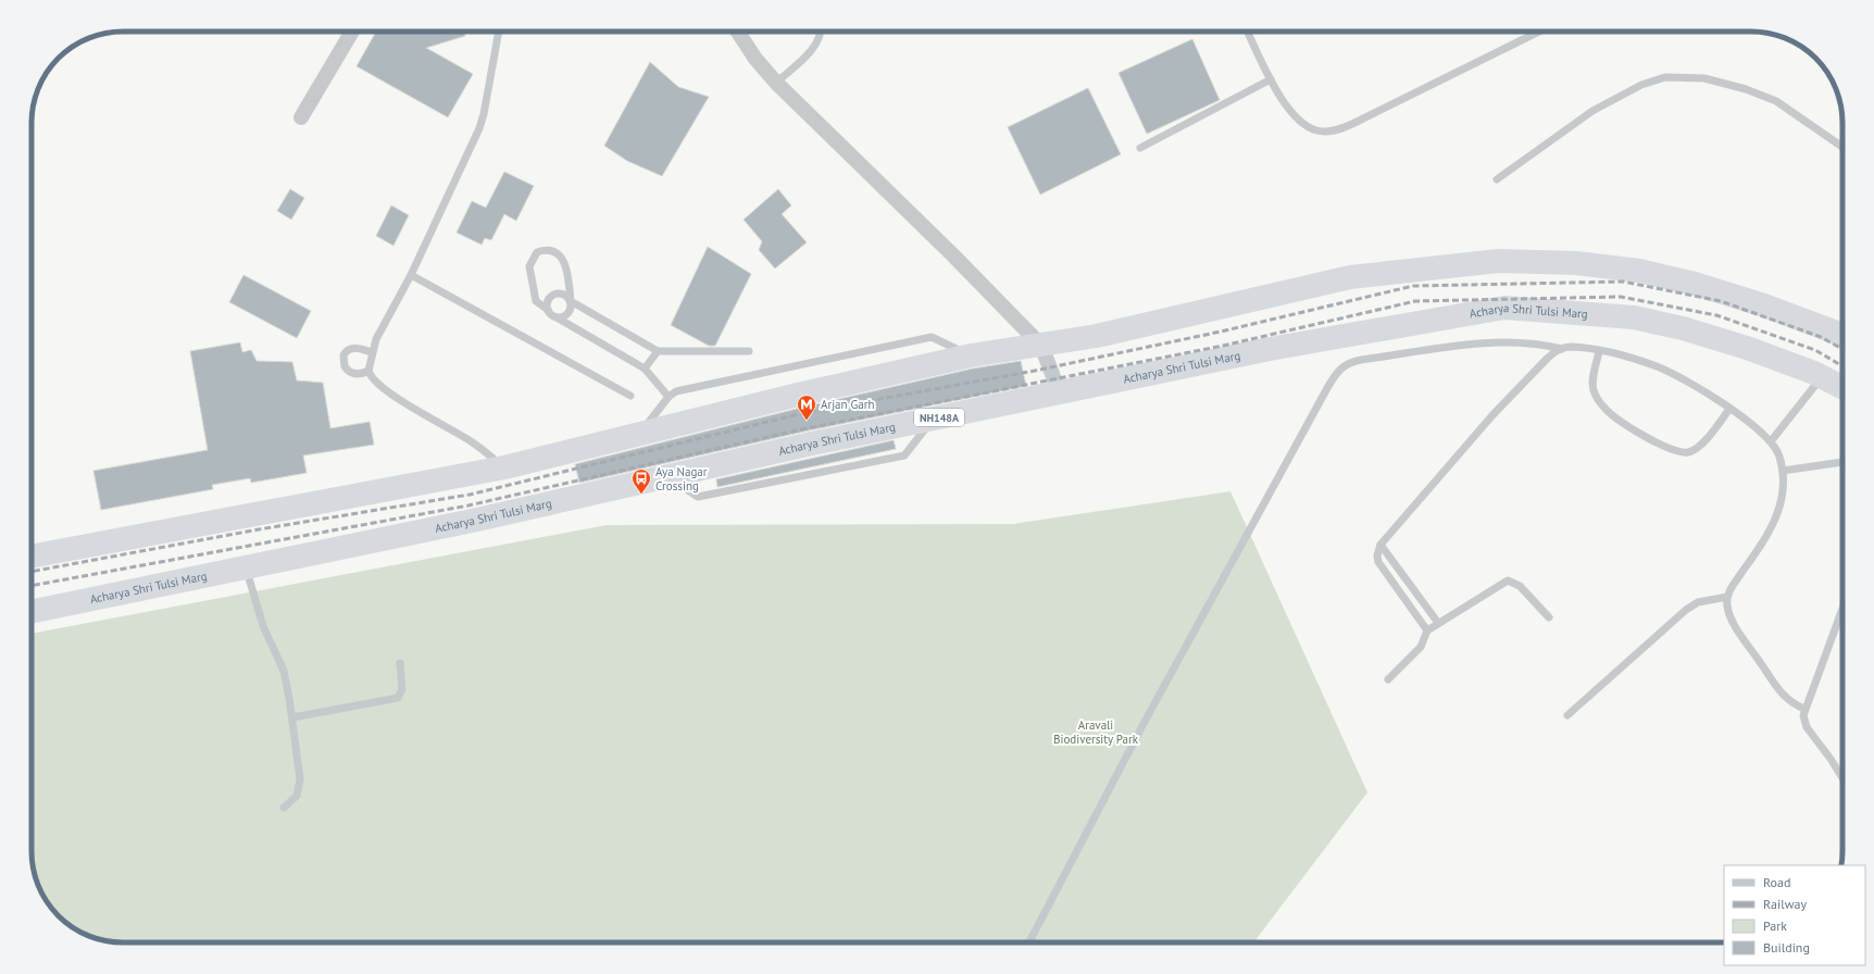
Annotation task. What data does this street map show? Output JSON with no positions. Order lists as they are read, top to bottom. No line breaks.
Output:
{"streets":{"highway":["Acharya Shri Tulsi Marg","NH148A"]},"parks":["Aravali Biodiversity Park"],"places":{"metro station":["Arjan Garh"],"bus stop":["Aya Nagar Crossing"]},"legend":["Road","Railway","Park","Building"]}
